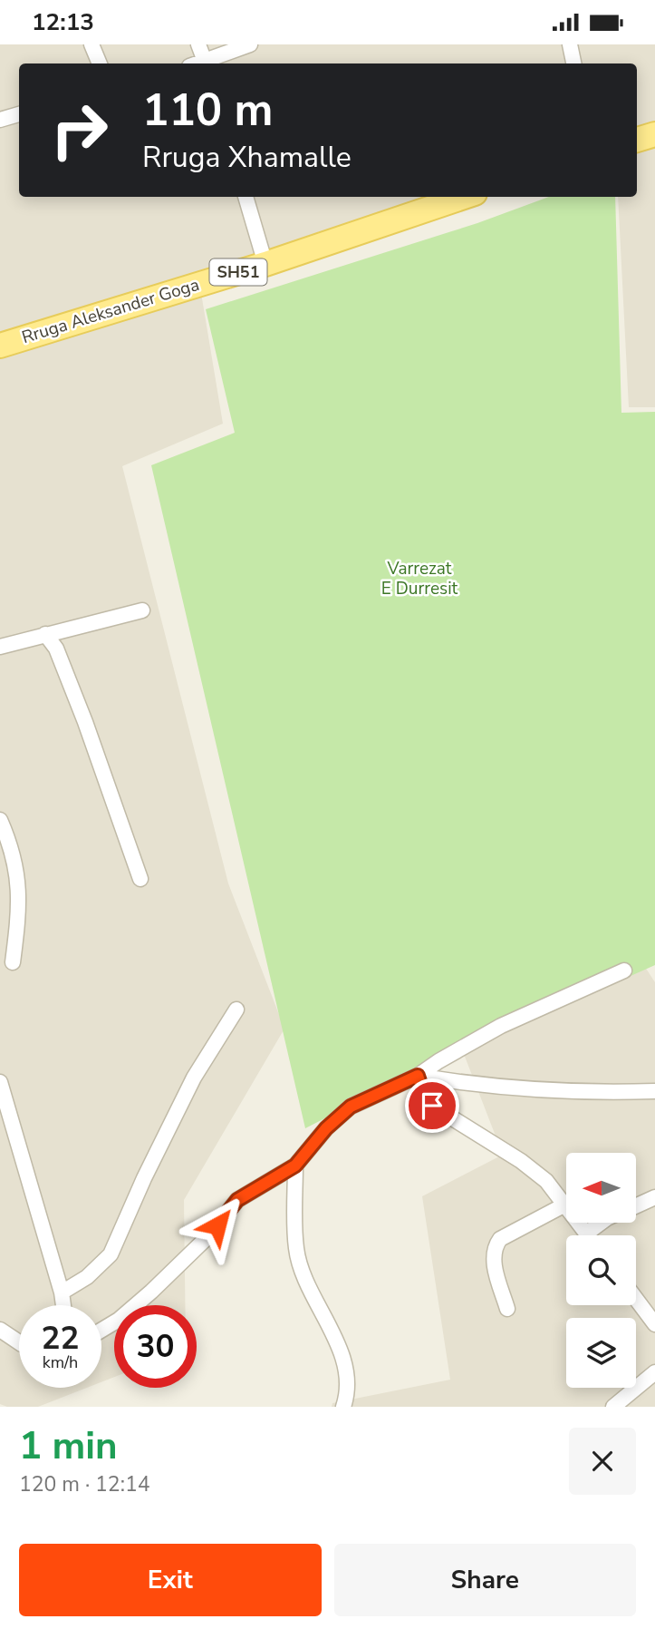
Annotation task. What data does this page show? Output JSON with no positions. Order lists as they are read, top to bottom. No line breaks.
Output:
{"streets":{"main road":["SH51","Rruga Aleksander Goga"]},"parks":["Varrezat E Durresit"],"north":"left","page":{"status":"12:13","turn":["110 m","Rruga Xhamalle"],"speed":"22 km/h","limit":"30","heading":["1 min","120 m · 12:14"],"buttons":["Exit","Share"]}}
